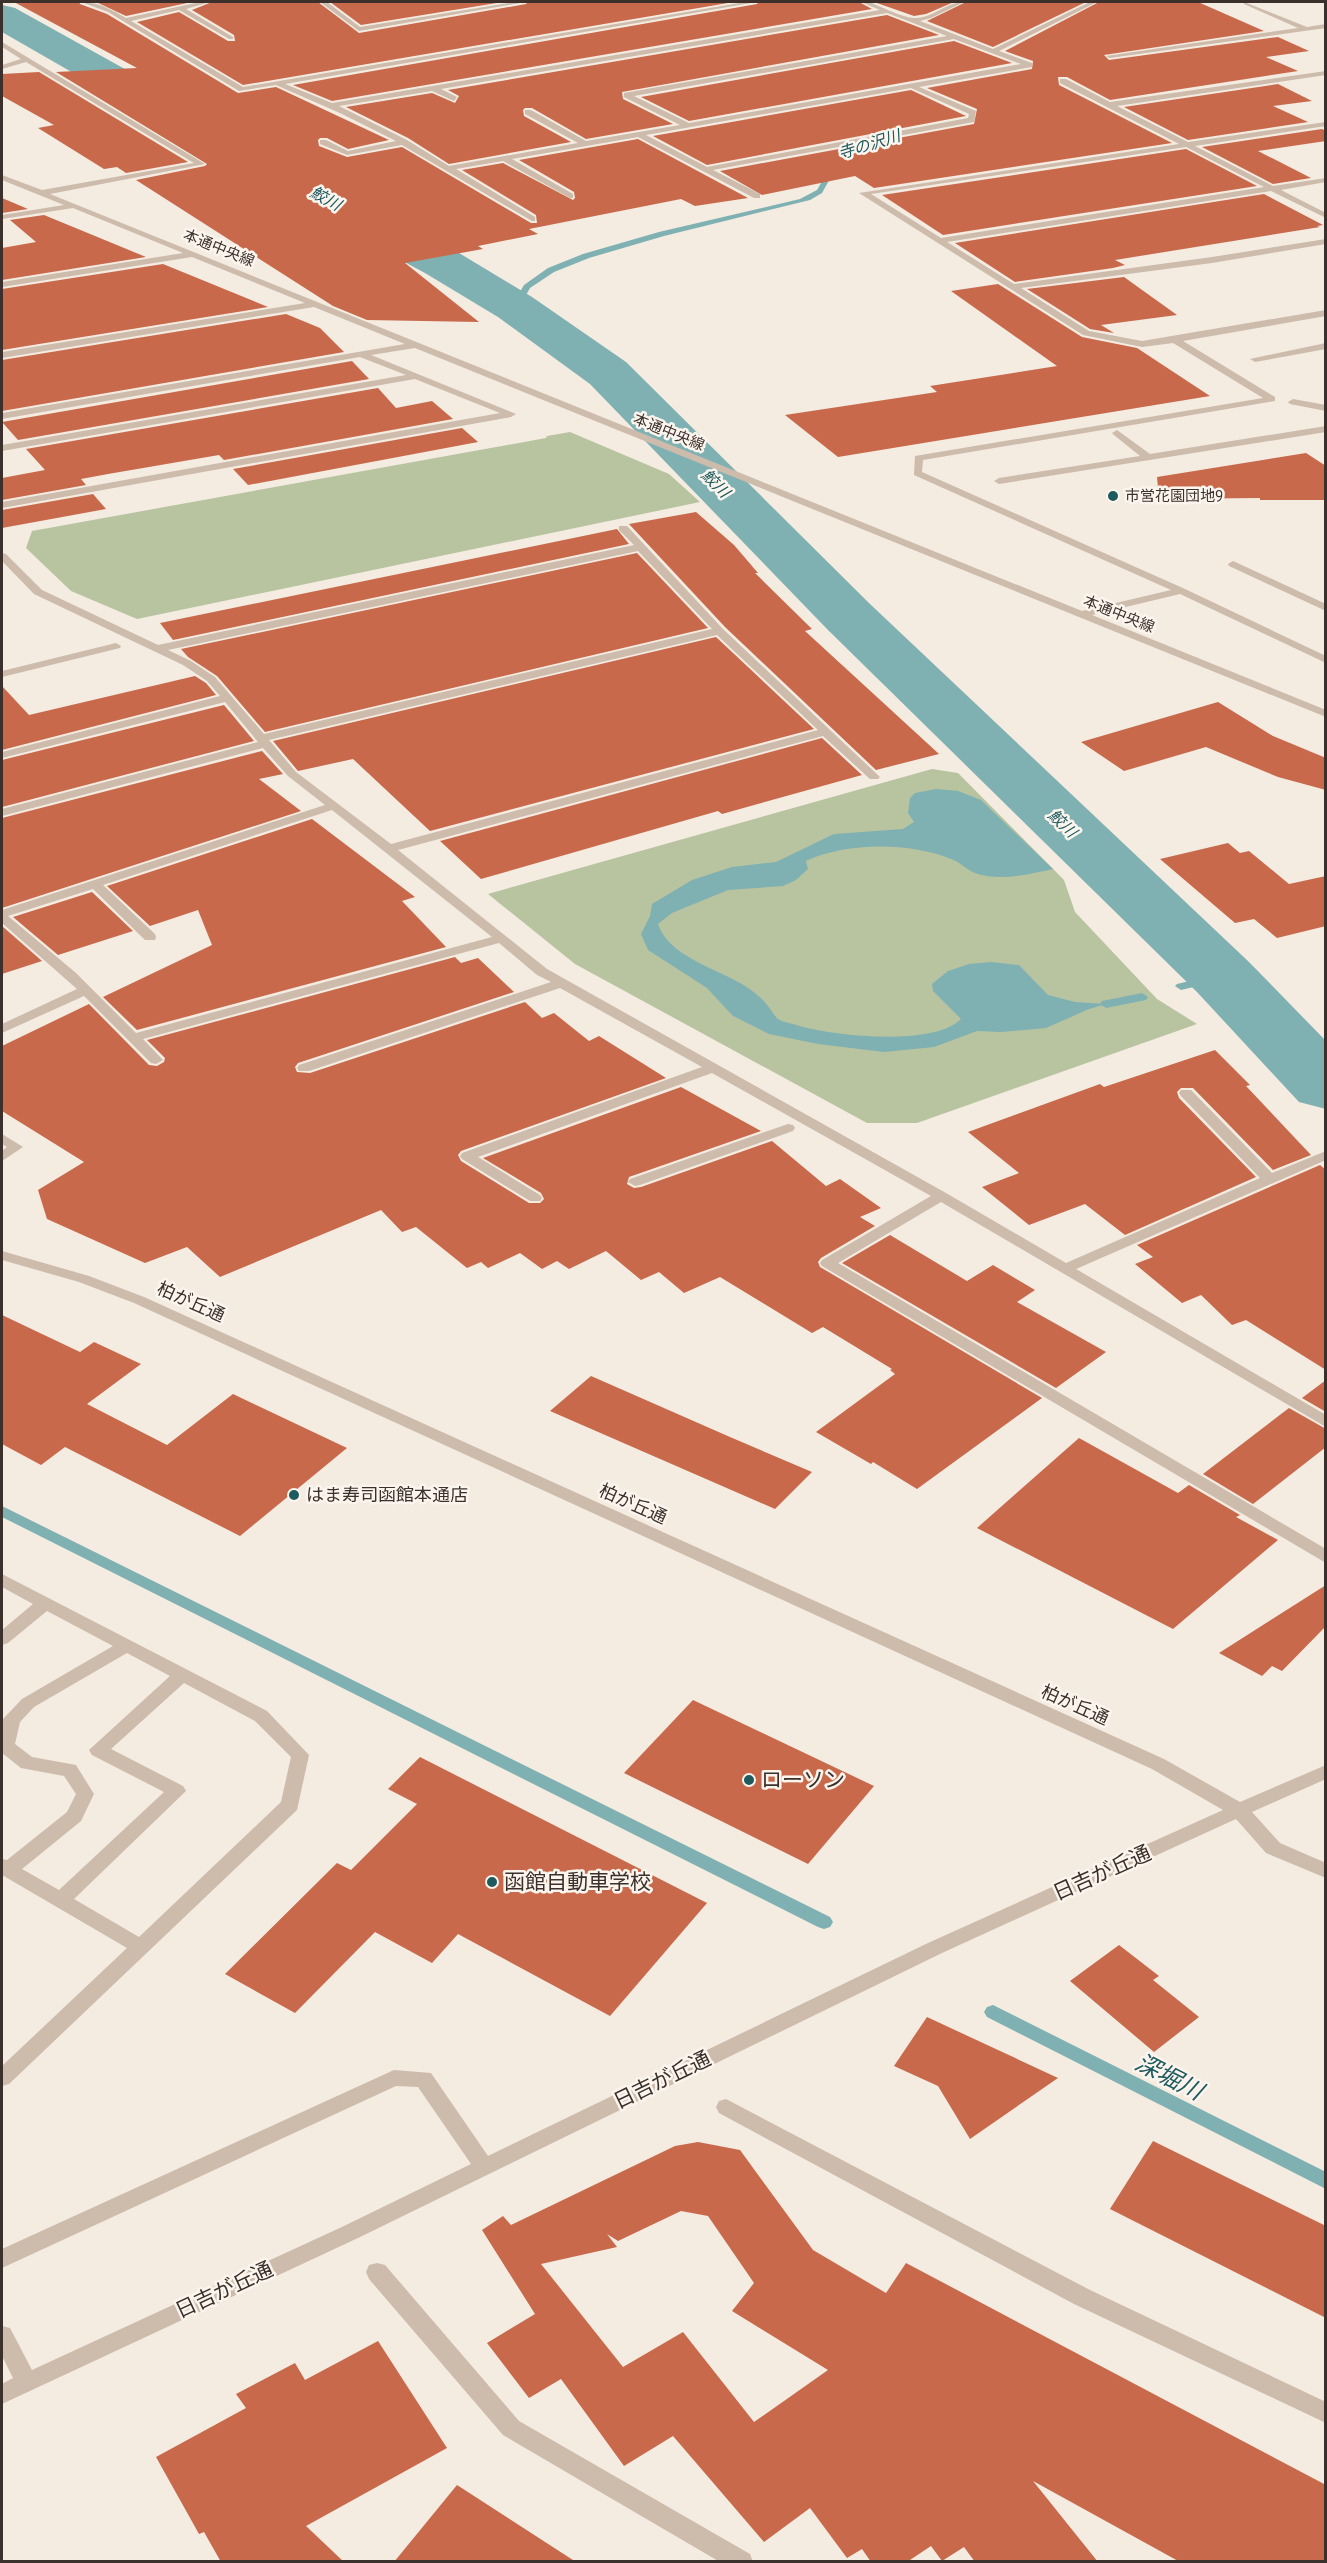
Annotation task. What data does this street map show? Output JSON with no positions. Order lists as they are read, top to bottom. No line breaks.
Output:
{"streets":{"street":["本通中央線","柏が丘通","日吉が丘通"]},"crossings":[["柏が丘通","日吉が丘通"]],"water":["寺の沢川","鮫川","深堀川"],"places":["市営花園団地9","はま寿司函館本通店","ローソン","函館自動車学校"]}
